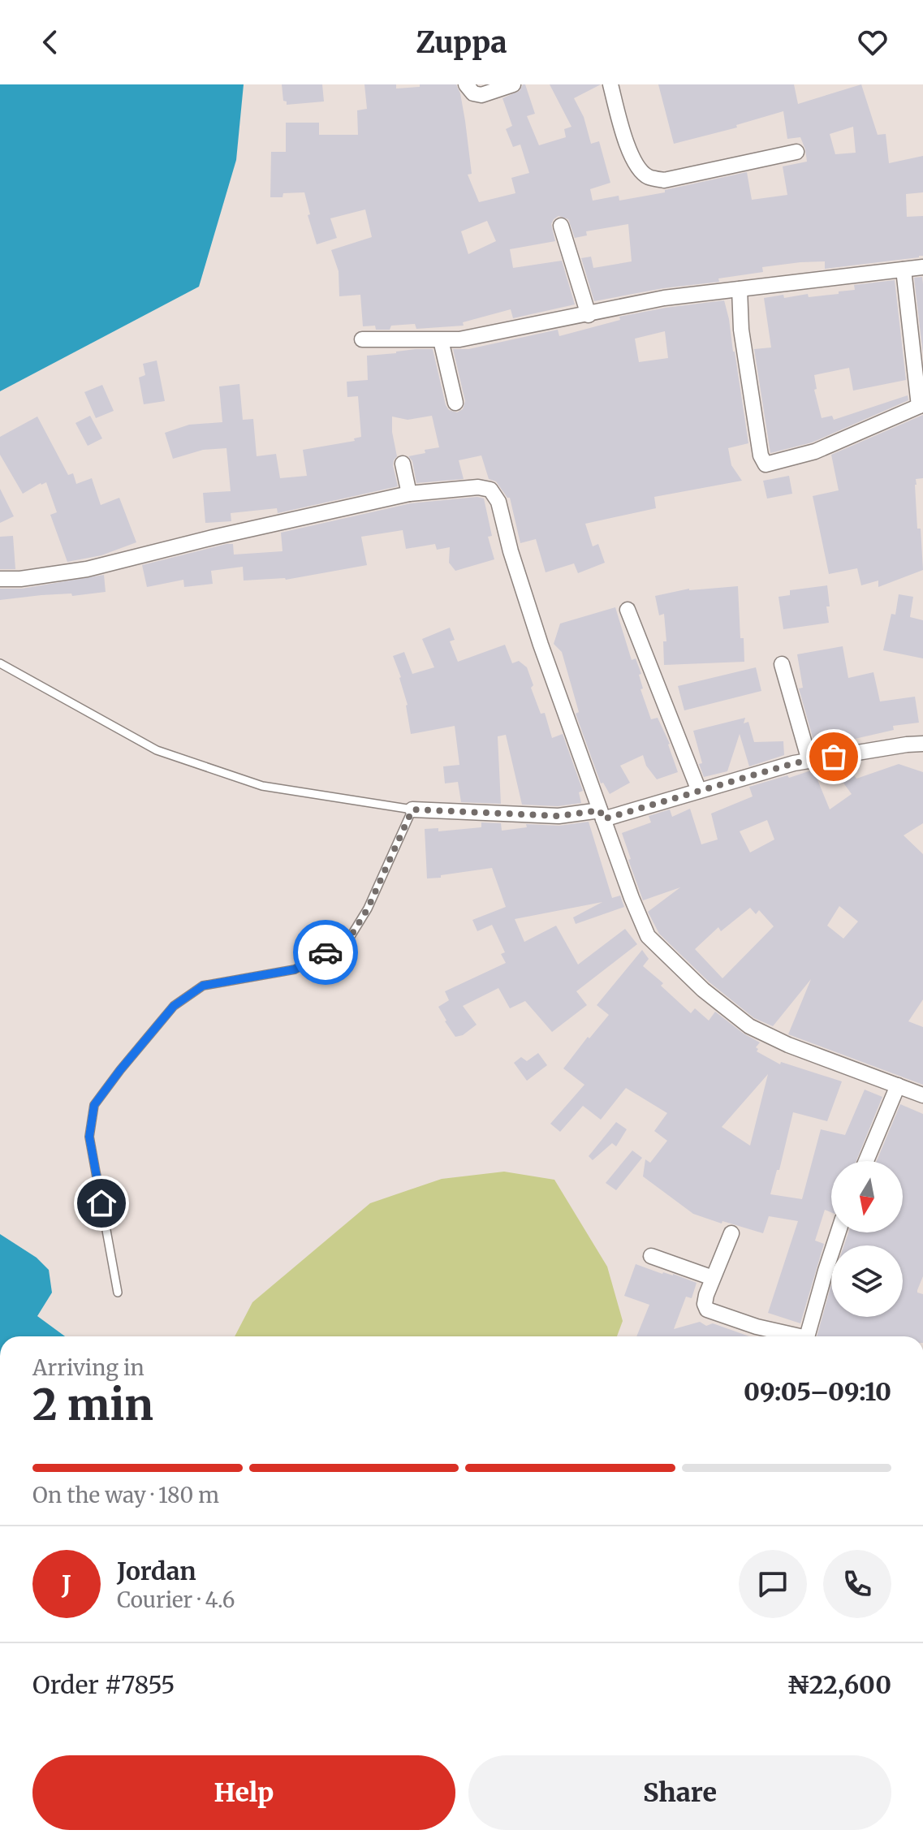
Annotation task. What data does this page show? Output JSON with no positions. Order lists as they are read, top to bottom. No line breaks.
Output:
{"north":"bottom","page":{"header":"Zuppa","heading":["2 min","Arriving in","09:05–09:10"],"panel":["Jordan","Courier · 4.6","Order #7855","₦22,600"],"bar":"On the way · 180 m","round":"J","buttons":["Help","Share"]}}
